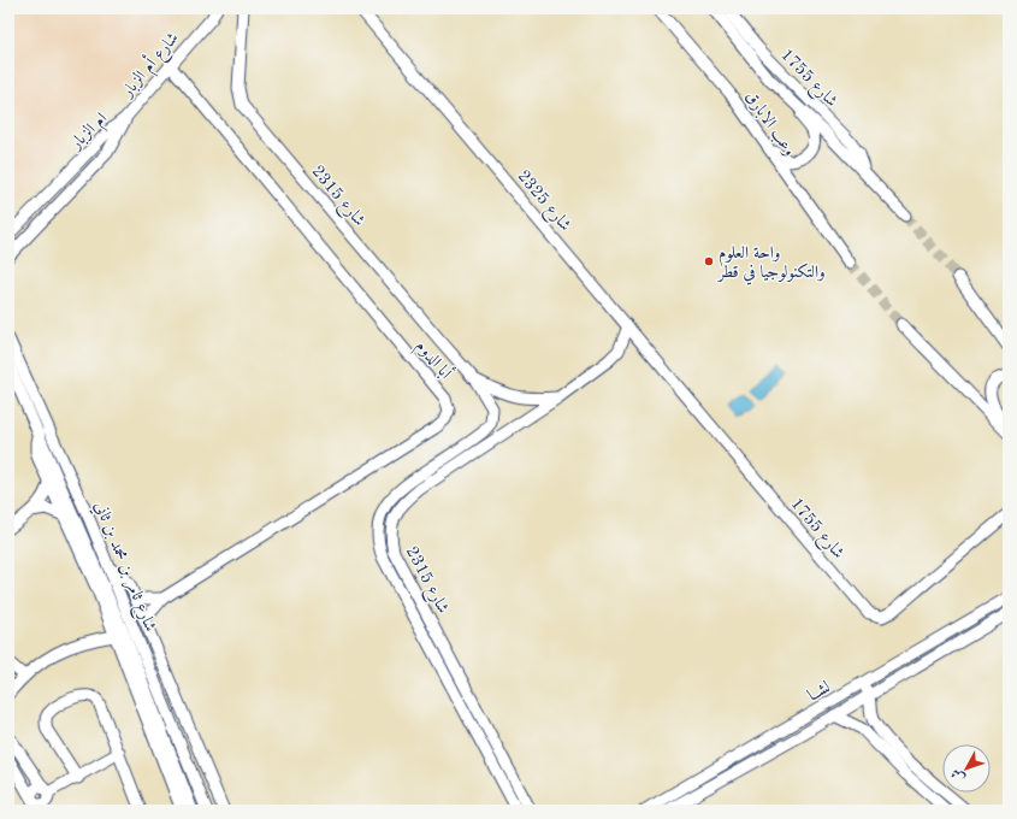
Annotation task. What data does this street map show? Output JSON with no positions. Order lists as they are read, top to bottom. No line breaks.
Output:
{"streets":{"street":["شارع أم الزبار","شارع 1755","وعب الابارق","ام الزبار","شارع 2315","شارع 2325","أبا الدوم","شارع ثامر بن محمد بن ثاني","لشــا"]},"crossings":[["شارع أم الزبار","ام الزبار"],["شارع أم الزبار","أبا الدوم"],["شارع 1755","وعب الابارق"],["شارع 1755","شارع 2315"],["شارع 1755","شارع 2325"],["شارع 2315","شارع 2325"]],"places":["واحة العلوم والتكنولوجيا في قطر"],"north":"bottom left"}
